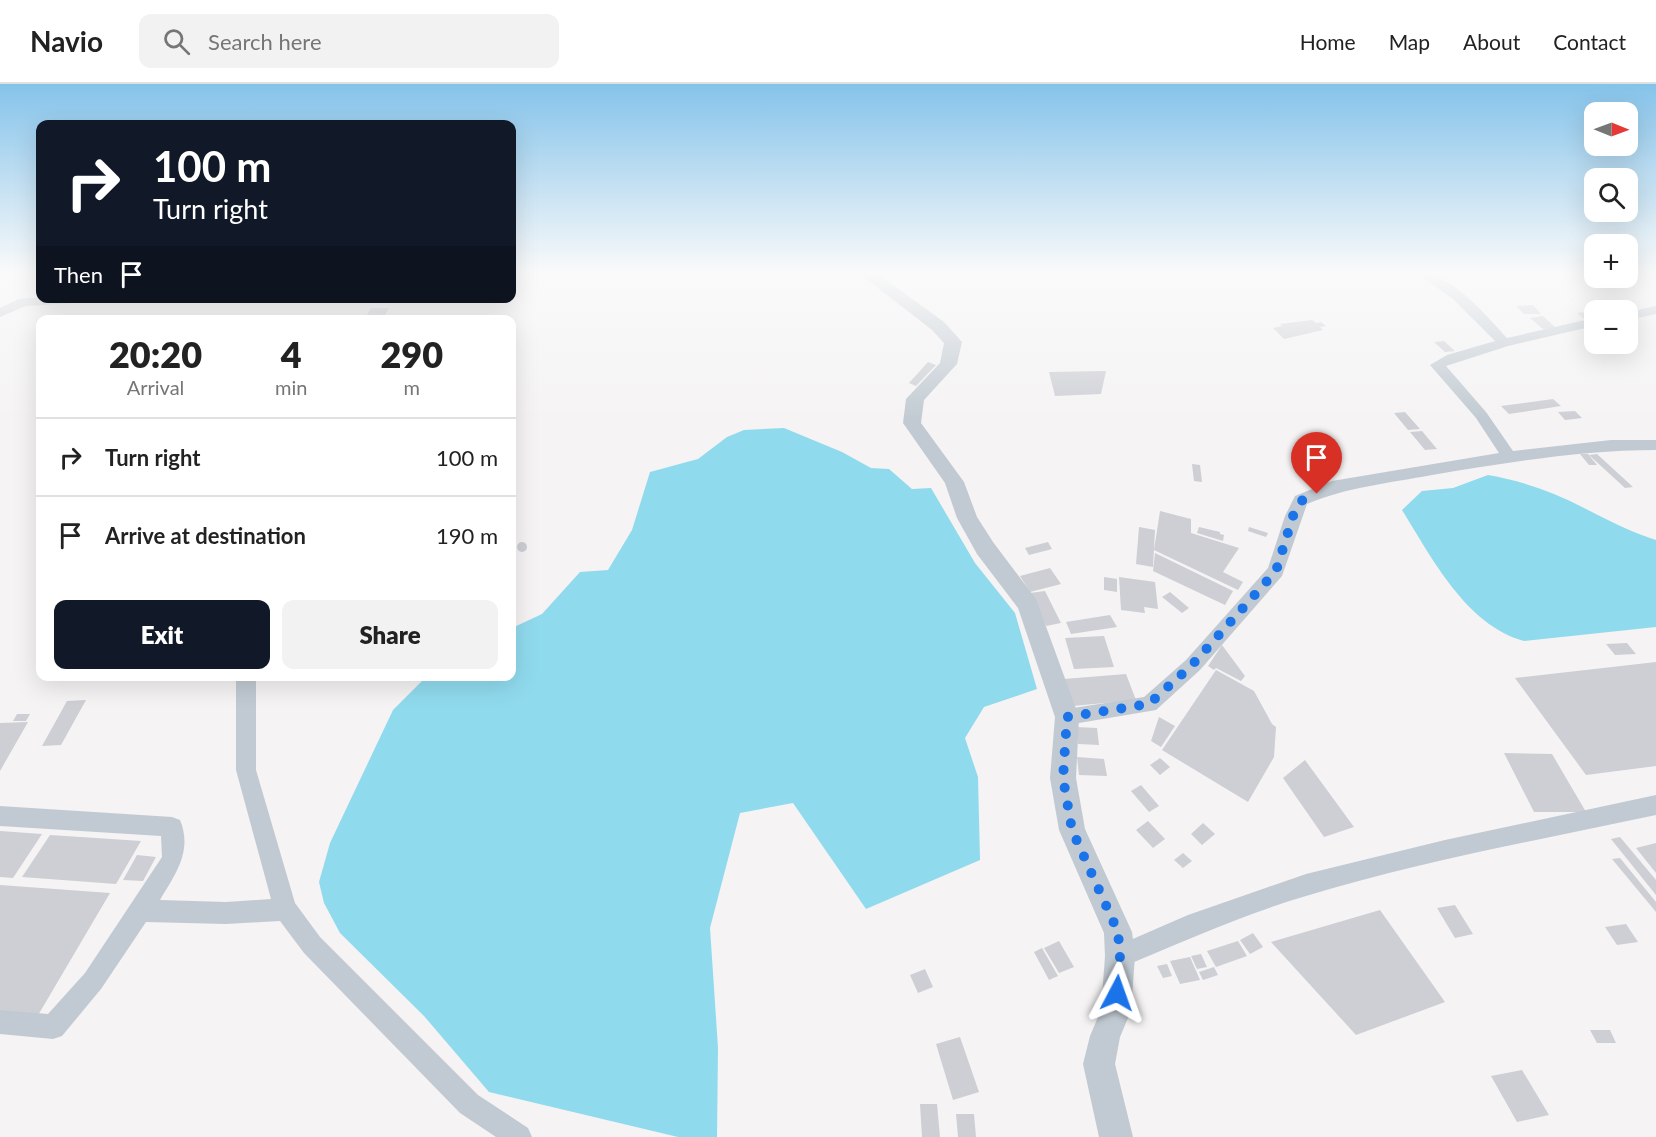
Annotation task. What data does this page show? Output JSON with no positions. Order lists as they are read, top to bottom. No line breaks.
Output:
{"north":"right","page":{"header":"Navio","search":"Search here","nav":["Home","Map","About","Contact"],"map_buttons":["+","−"],"turn":["100 m","Turn right"],"then":"Then","eta":["20:20","Arrival","4","min","290","m"],"list":[{"name":"Turn right","value":"100 m"},{"name":"Arrive at destination","value":"190 m"}],"buttons":["Exit","Share"]}}
